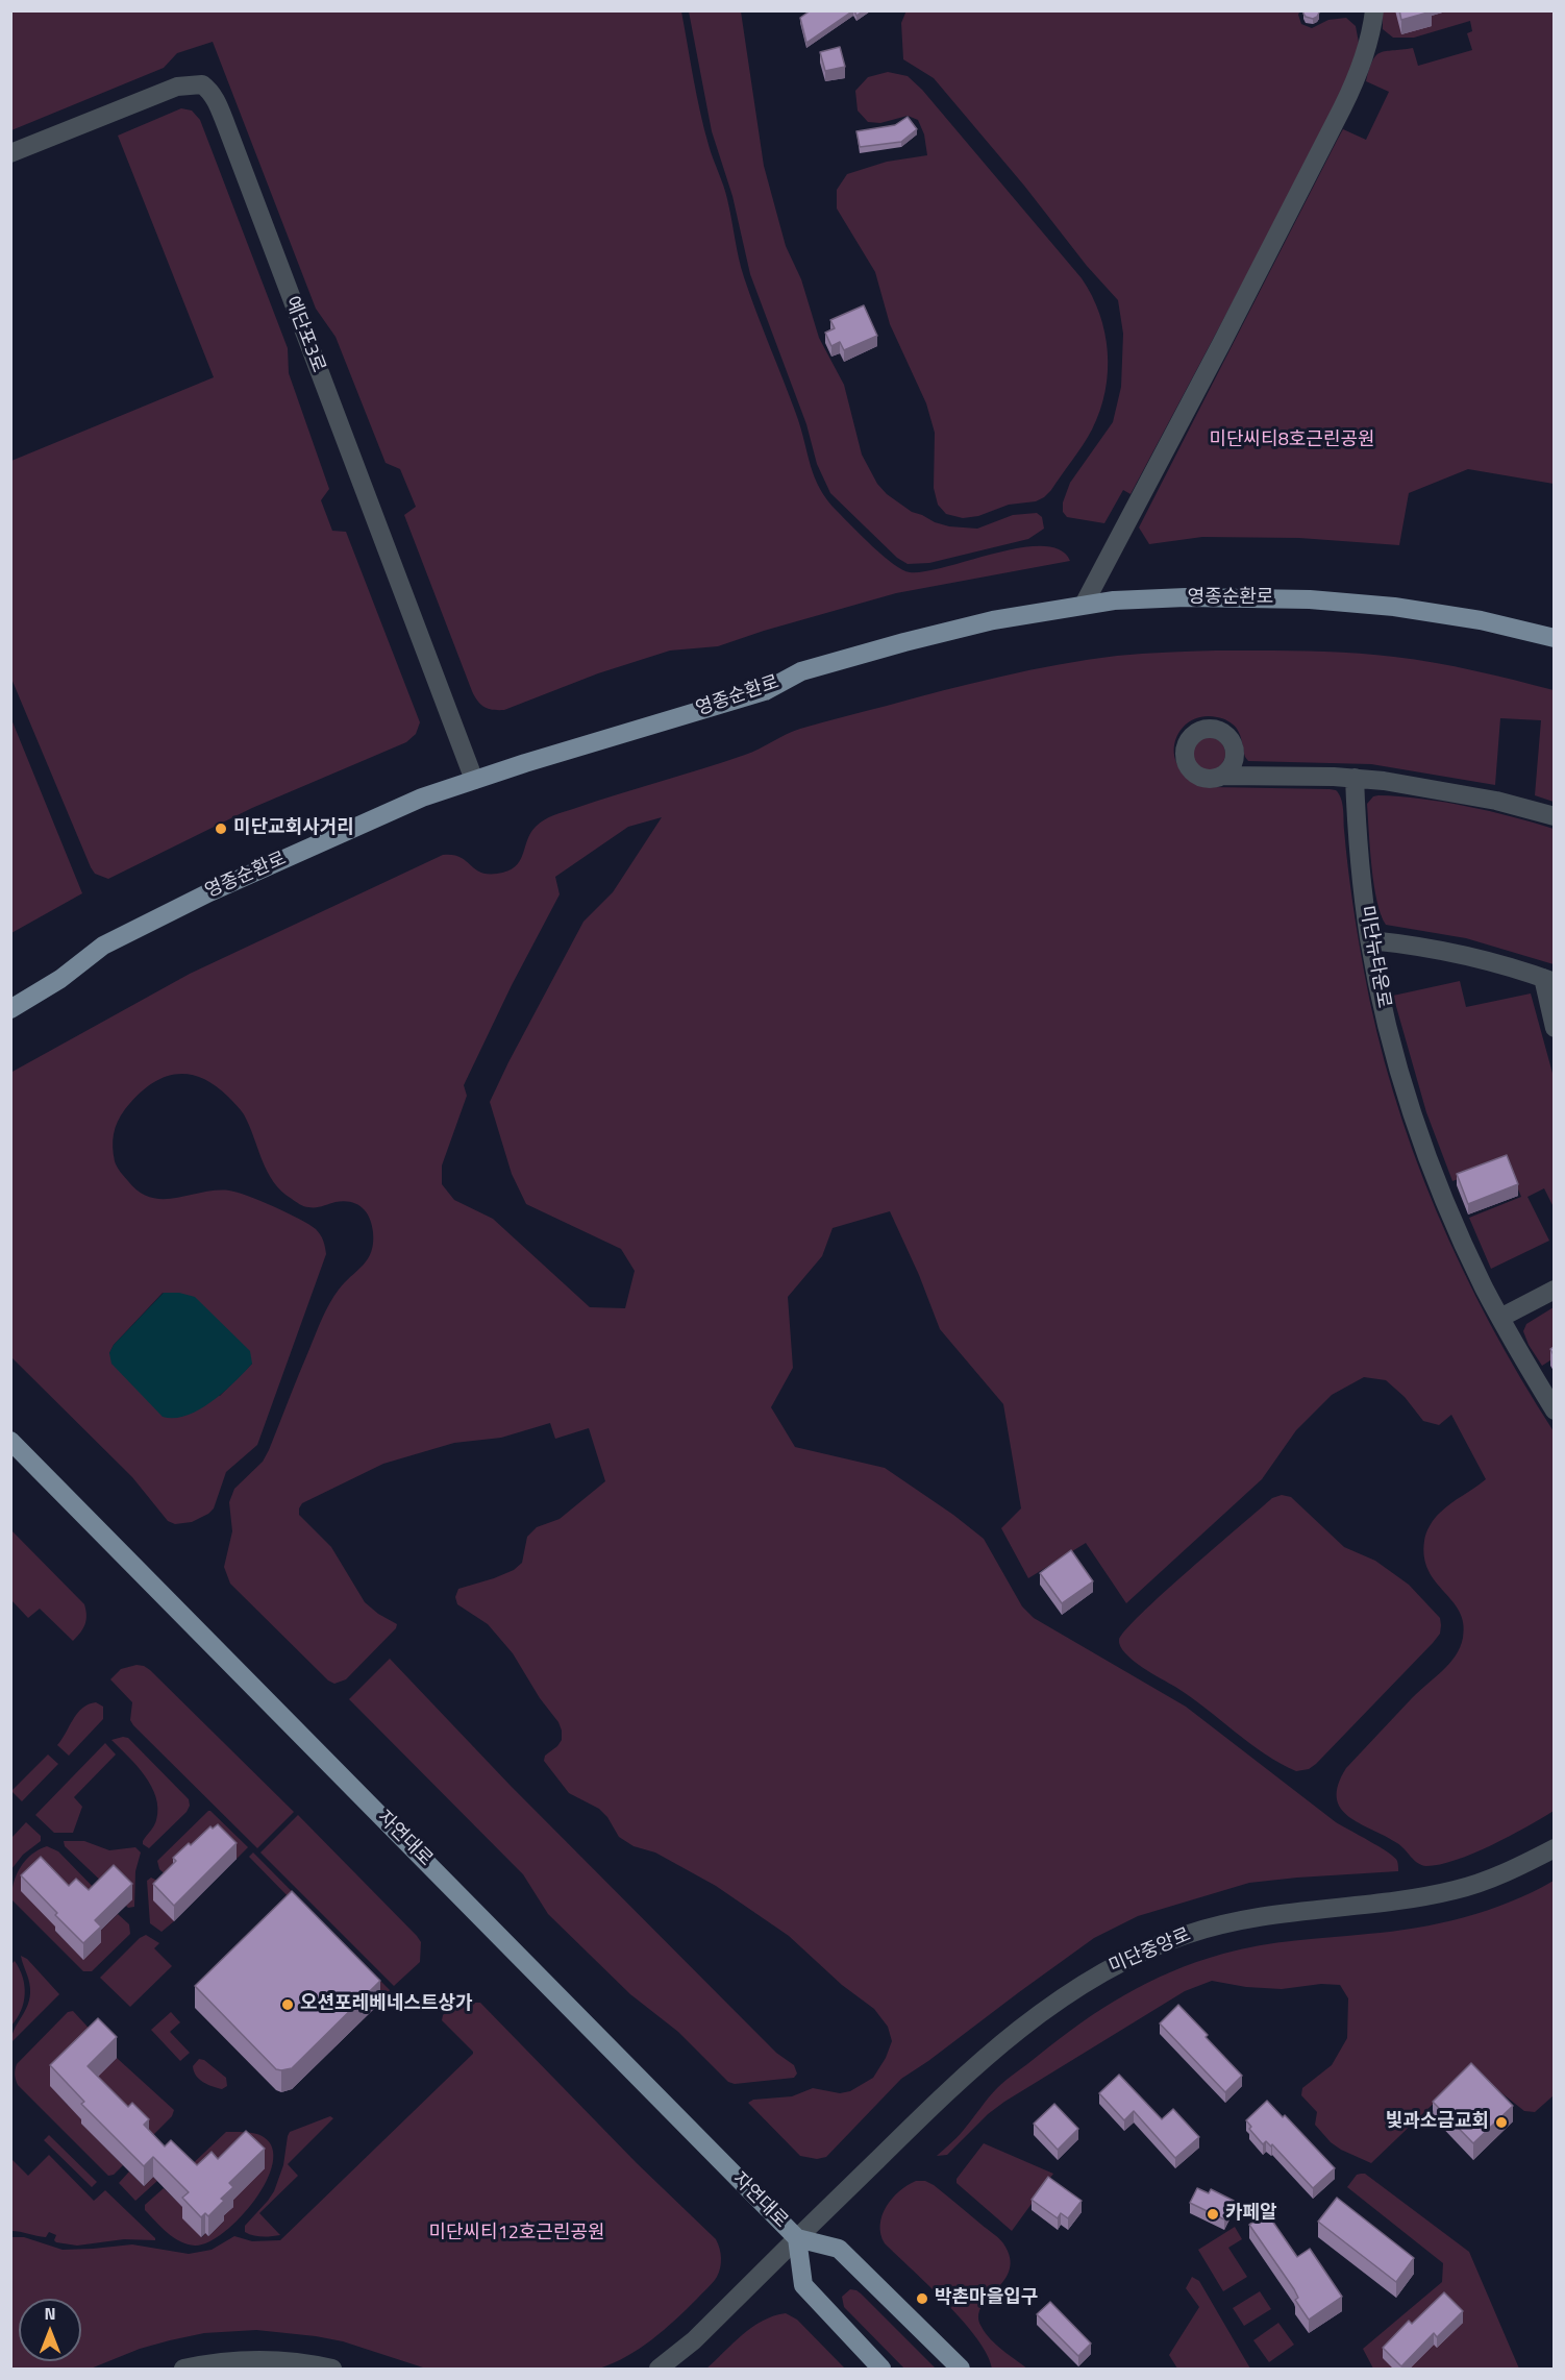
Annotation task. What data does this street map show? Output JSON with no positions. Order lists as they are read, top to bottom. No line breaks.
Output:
{"streets":{"main road":["영종순환로","자연대로"],"street":["예단포3로","미단뉴타운로","미단중앙로"]},"crossings":[["예단포3로","영종순환로"],["자연대로","미단중앙로"]],"parks":["미단씨티8호근린공원","미단씨티12호근린공원"],"places":["미단교회사거리","오션포레베네스트상가","빛과소금교회","카페알","박촌마을입구"],"north":"top"}
